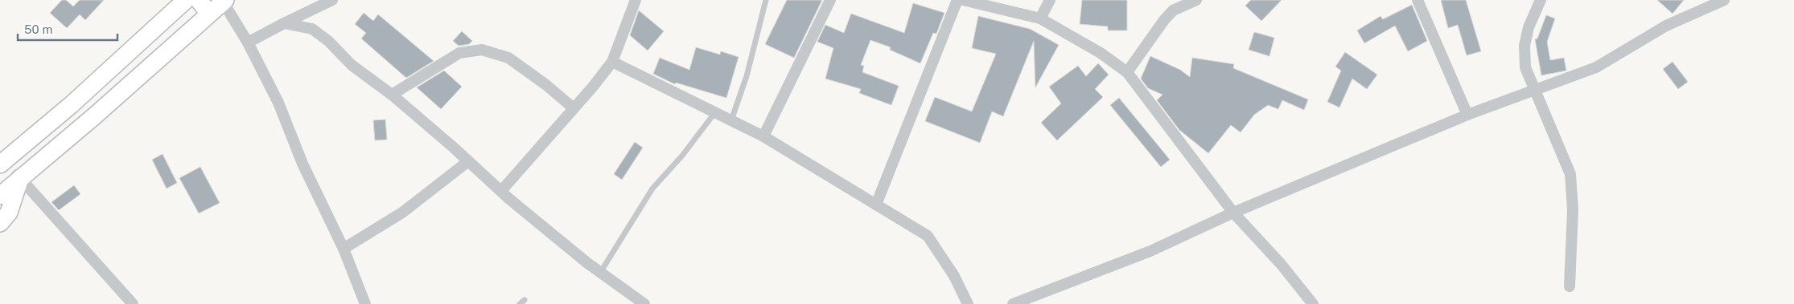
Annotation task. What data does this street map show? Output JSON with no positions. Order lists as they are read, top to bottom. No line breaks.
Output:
{"scale_bar":"50 m"}
